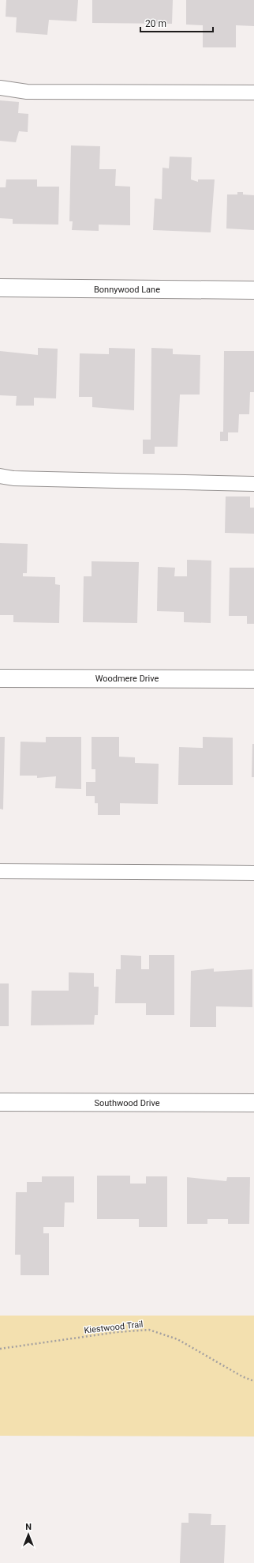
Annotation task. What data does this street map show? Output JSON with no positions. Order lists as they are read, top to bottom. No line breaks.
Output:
{"streets":{"street":["Bonnywood Lane","Woodmere Drive","Southwood Drive"],"path":["Kiestwood Trail"]},"scale_bar":"20 m","north":"top"}
